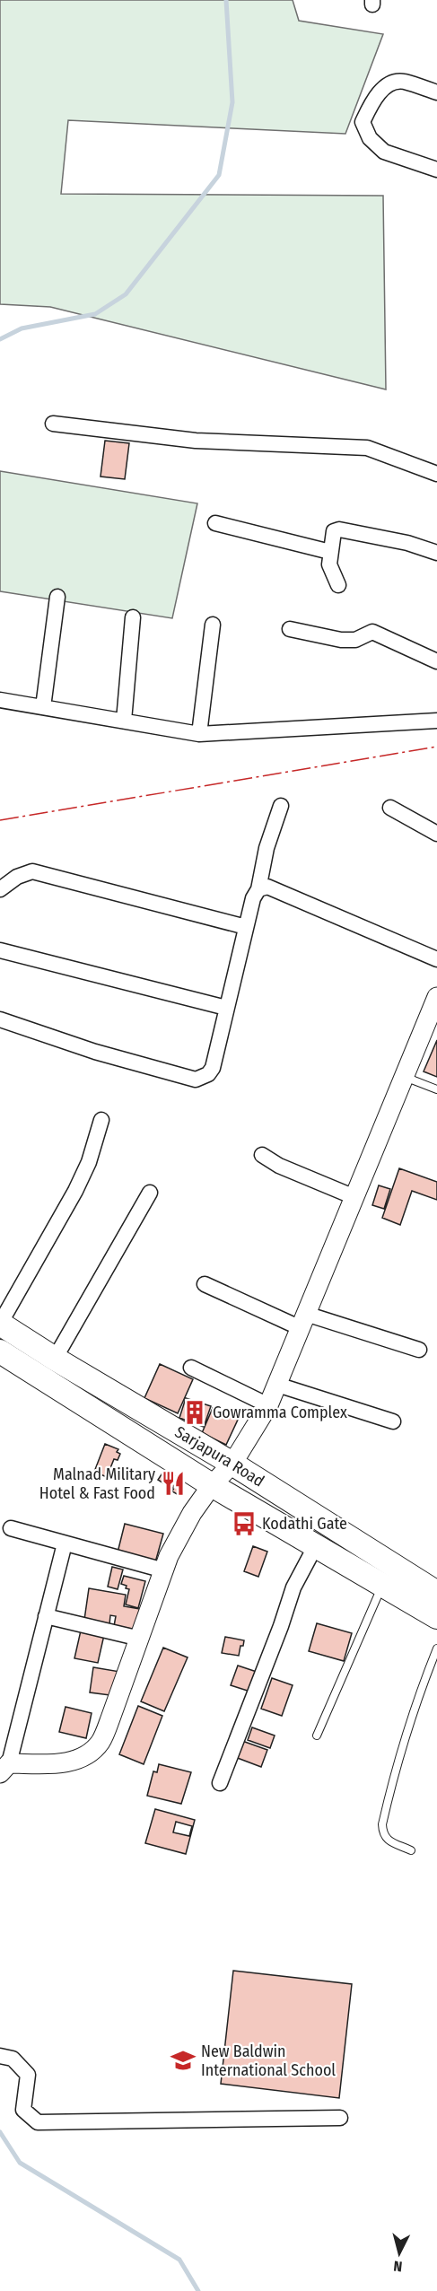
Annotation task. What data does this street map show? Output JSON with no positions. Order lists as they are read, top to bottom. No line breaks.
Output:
{"streets":{"main road":["Sarjapura Road"]},"places":{"building":["Gowramma Complex"],"restaurant":["Malnad Military Hotel & Fast Food"],"bus stop":["Kodathi Gate"],"school or university":["New Baldwin International School"]},"north":"bottom"}
